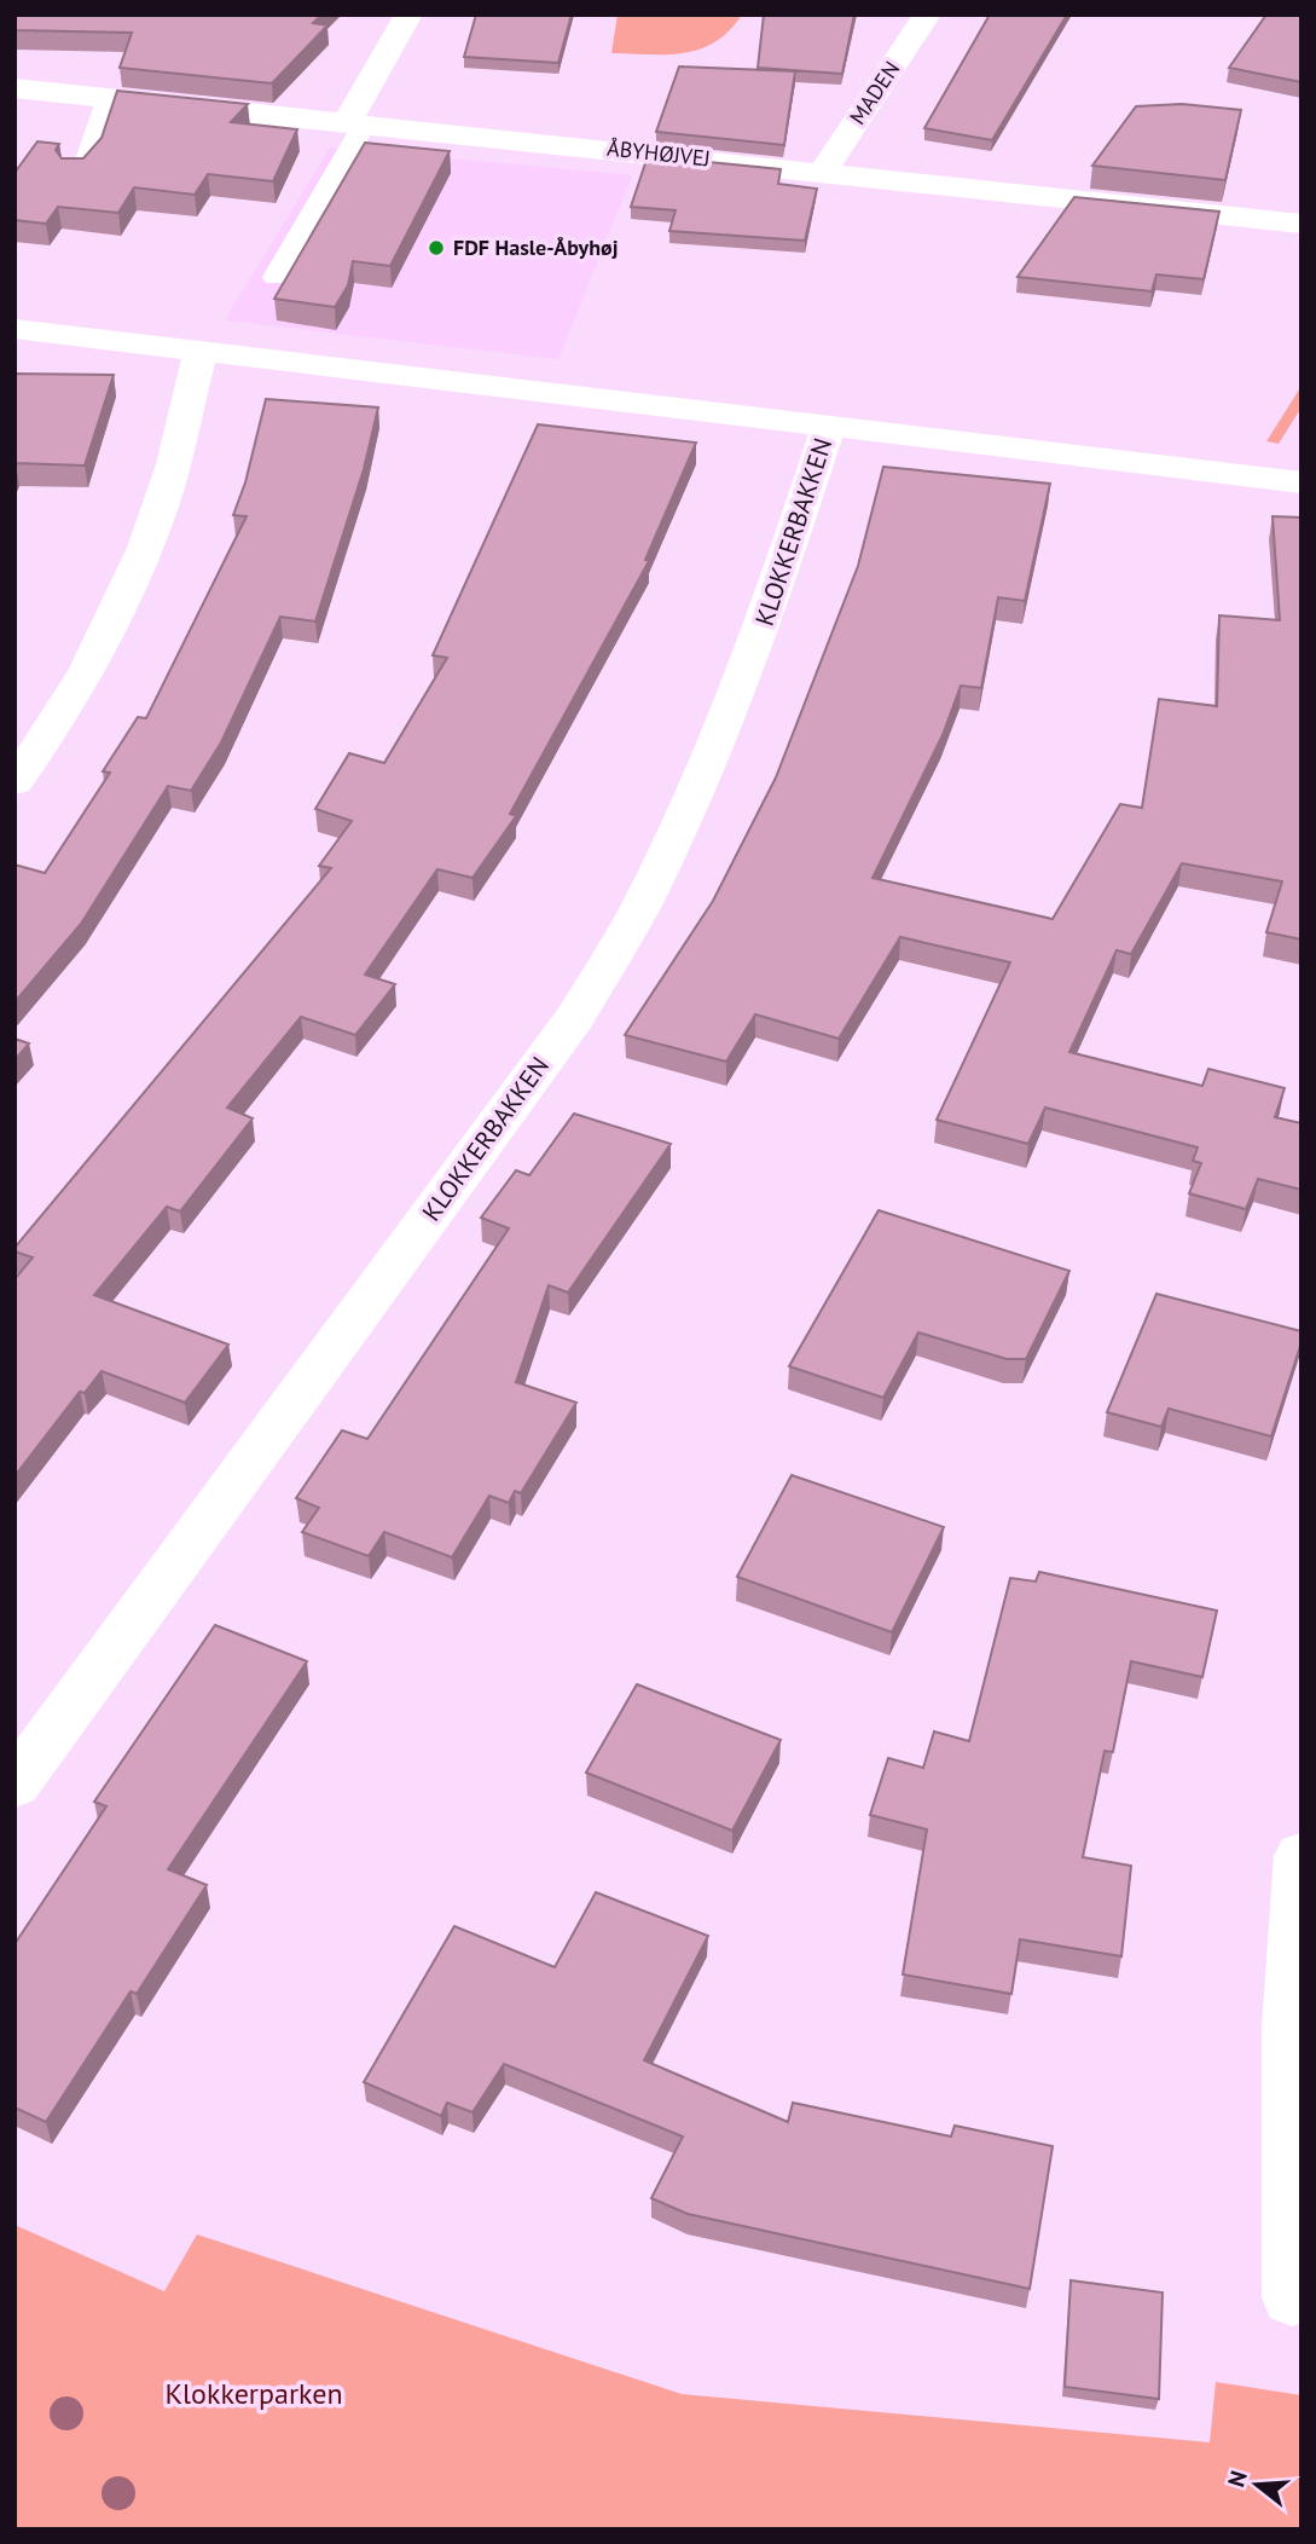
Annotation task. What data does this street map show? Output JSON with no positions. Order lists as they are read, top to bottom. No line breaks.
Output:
{"streets":{"street":["MADEN","ÅBYHØJVEJ","KLOKKERBAKKEN"]},"crossings":[["MADEN","ÅBYHØJVEJ"]],"parks":["Klokkerparken"],"places":["FDF Hasle-Åbyhøj"],"north":"left"}
